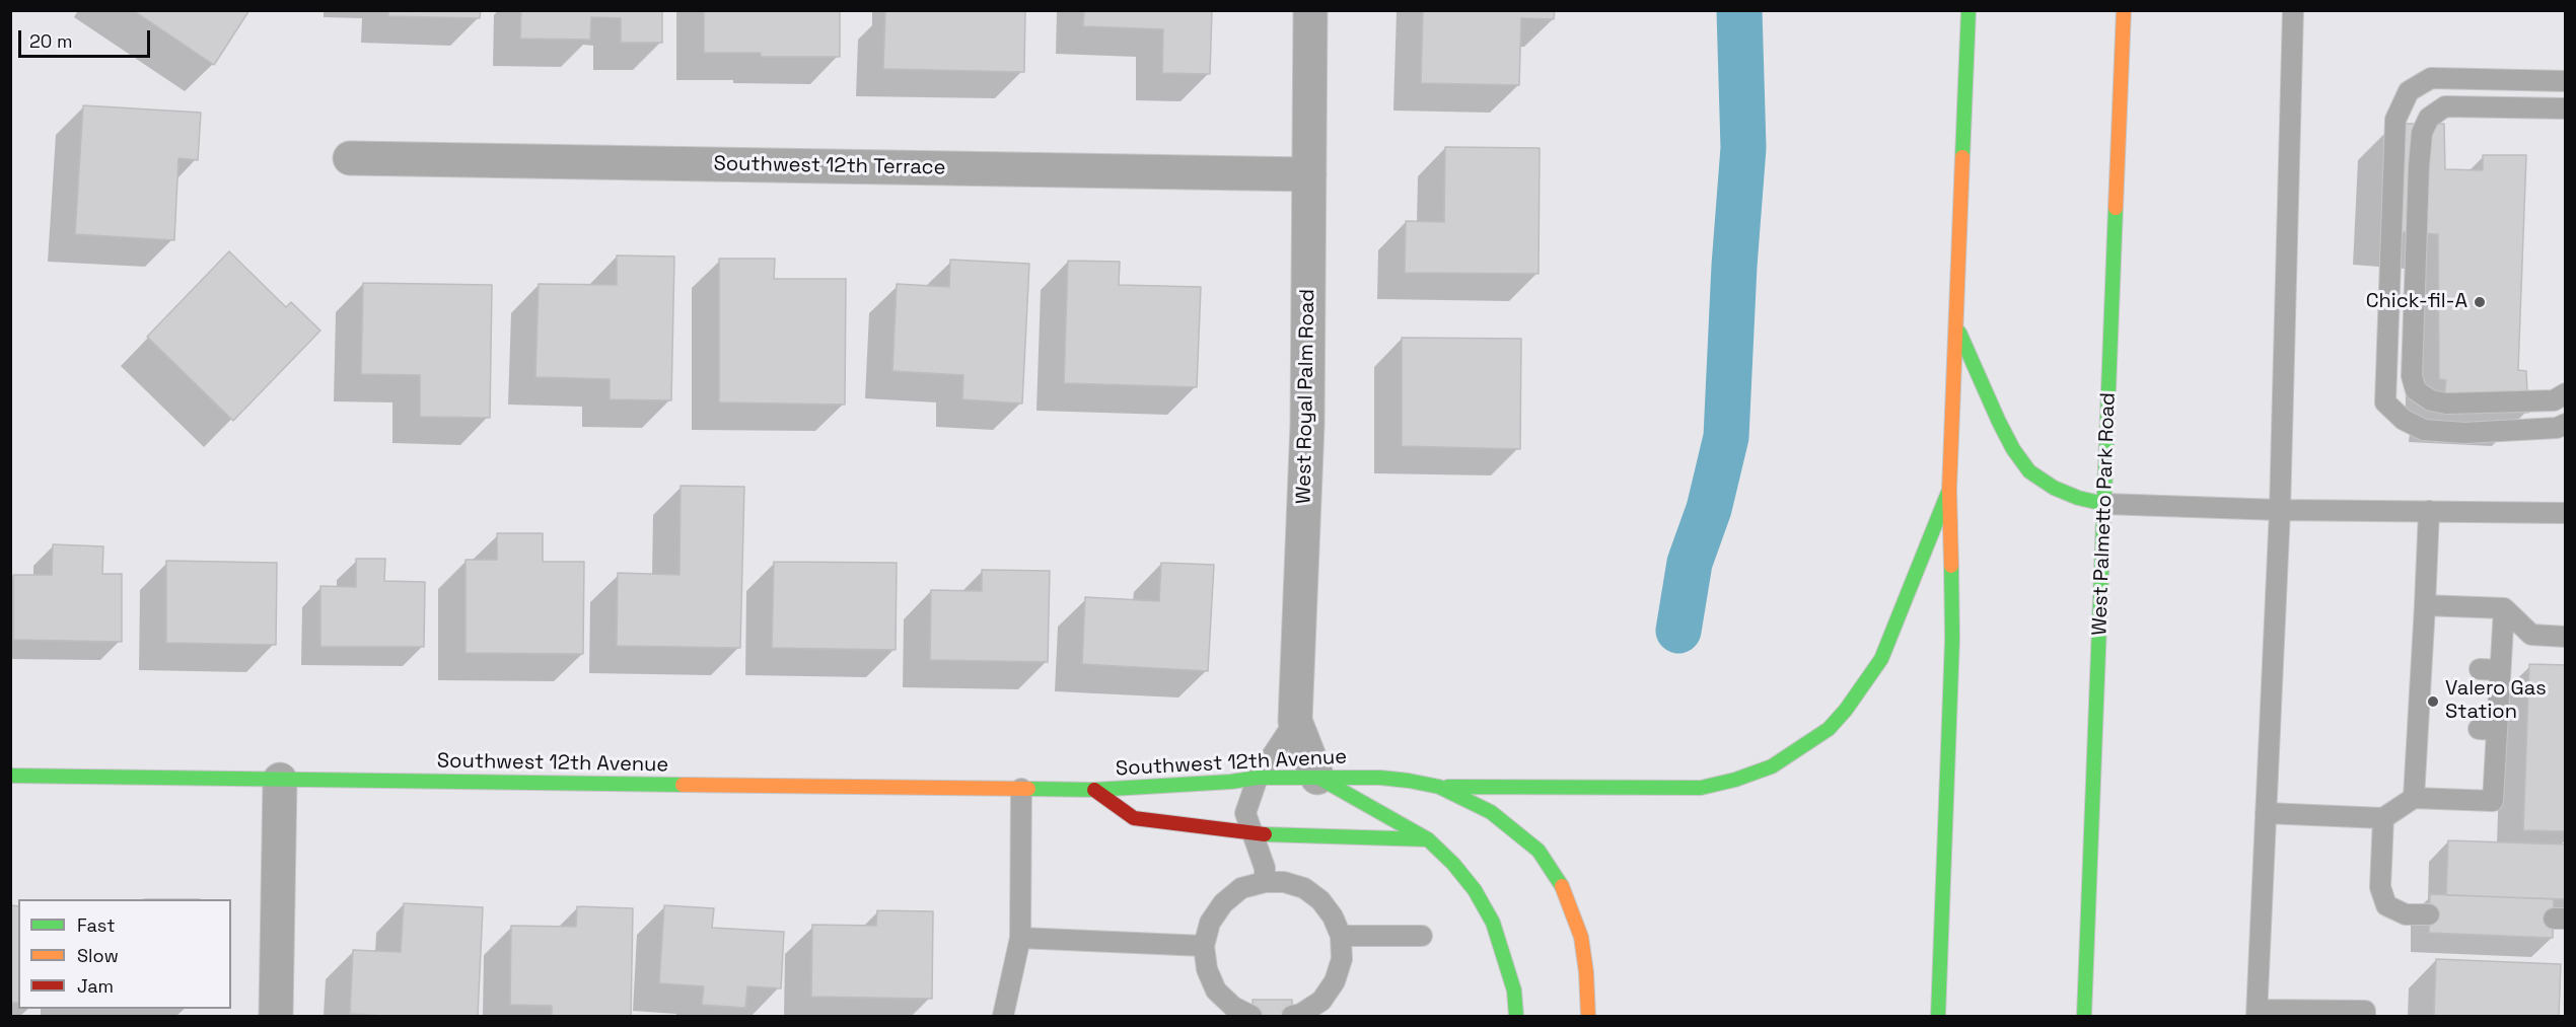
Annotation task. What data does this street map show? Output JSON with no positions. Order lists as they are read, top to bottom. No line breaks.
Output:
{"streets":{"street":["Southwest 12th Terrace","West Royal Palm Road","West Palmetto Park Road","Southwest 12th Avenue"]},"crossings":[["Southwest 12th Terrace","West Royal Palm Road"],["West Royal Palm Road","Southwest 12th Avenue"]],"places":["Chick-fil-A","Valero Gas Station"],"legend":["Fast","Slow","Jam"],"scale_bar":"20 m"}
